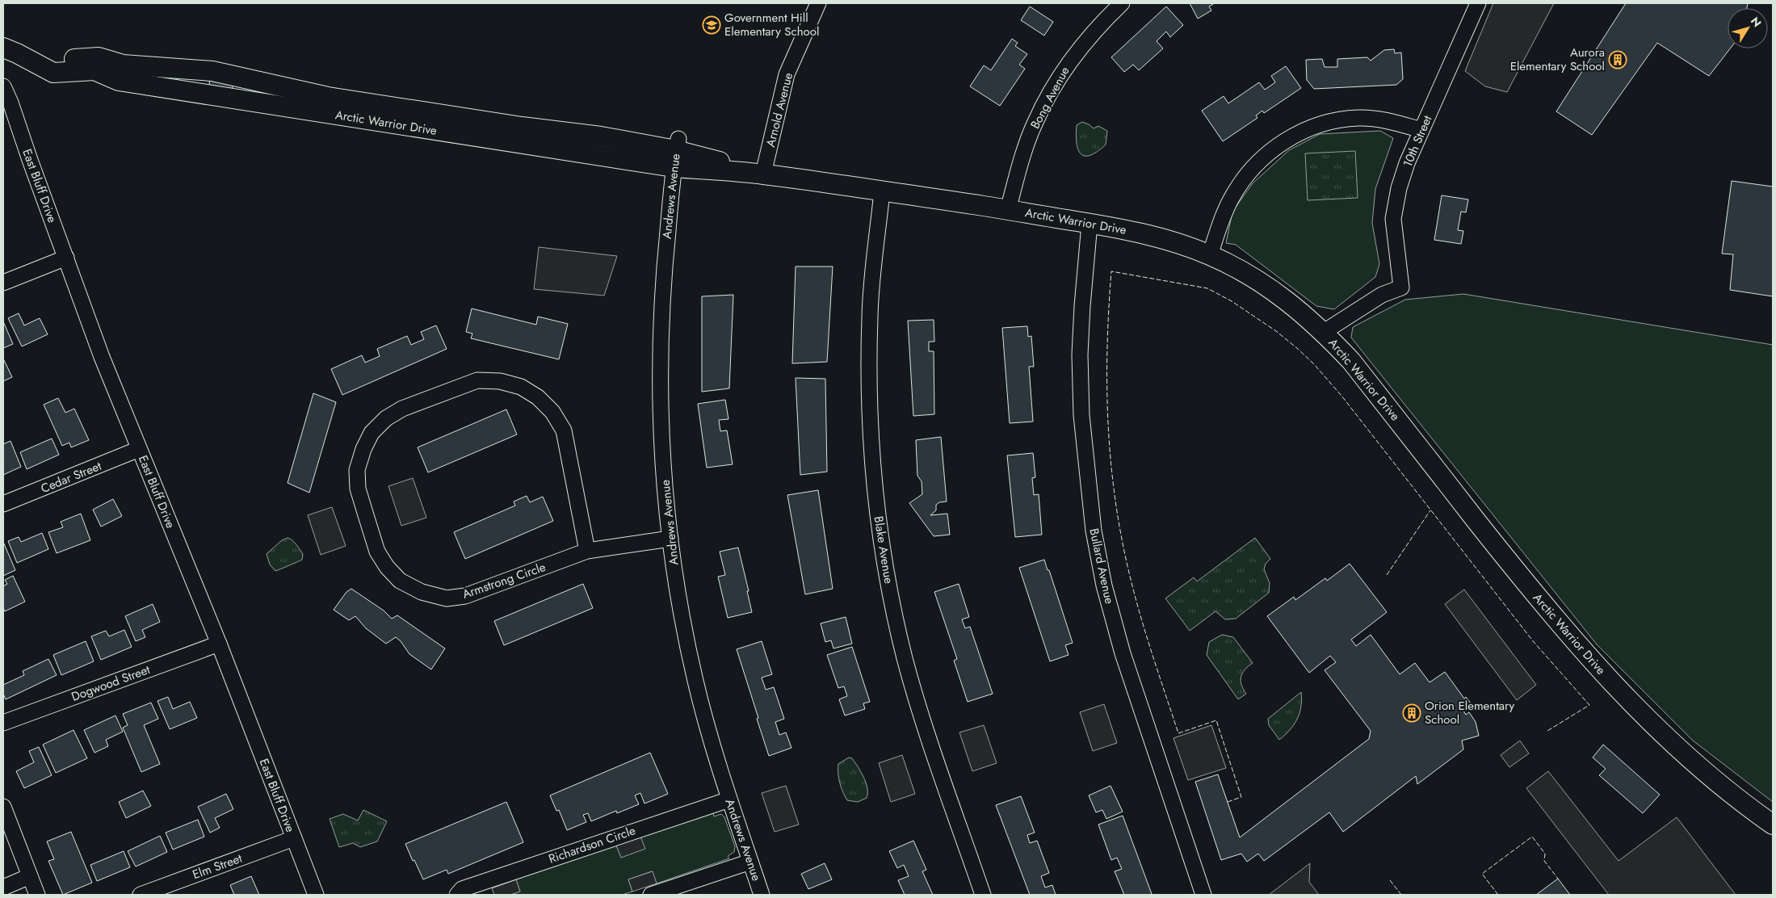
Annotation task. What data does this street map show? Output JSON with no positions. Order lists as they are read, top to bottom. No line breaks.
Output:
{"streets":{"main road":["Arctic Warrior Drive"],"street":["Bong Avenue","Arnold Avenue","10th Street","East Bluff Drive","Andrews Avenue","Cedar Street","Blake Avenue","Bullard Avenue","Armstrong Circle","Dogwood Street","Richardson Circle","Elm Street"]},"crossings":[["Bong Avenue","Arctic Warrior Drive"],["Arnold Avenue","Arctic Warrior Drive"],["Arctic Warrior Drive","10th Street"],["Arctic Warrior Drive","Andrews Avenue"],["Arctic Warrior Drive","Blake Avenue"],["Arctic Warrior Drive","Bullard Avenue"],["East Bluff Drive","Cedar Street"],["East Bluff Drive","Dogwood Street"],["East Bluff Drive","Elm Street"],["Andrews Avenue","Armstrong Circle"],["Andrews Avenue","Richardson Circle"]],"places":{"school or university":["Government Hill Elementary School"],"building":["Aurora Elementary School","Orion Elementary School"]},"north":"top right"}
